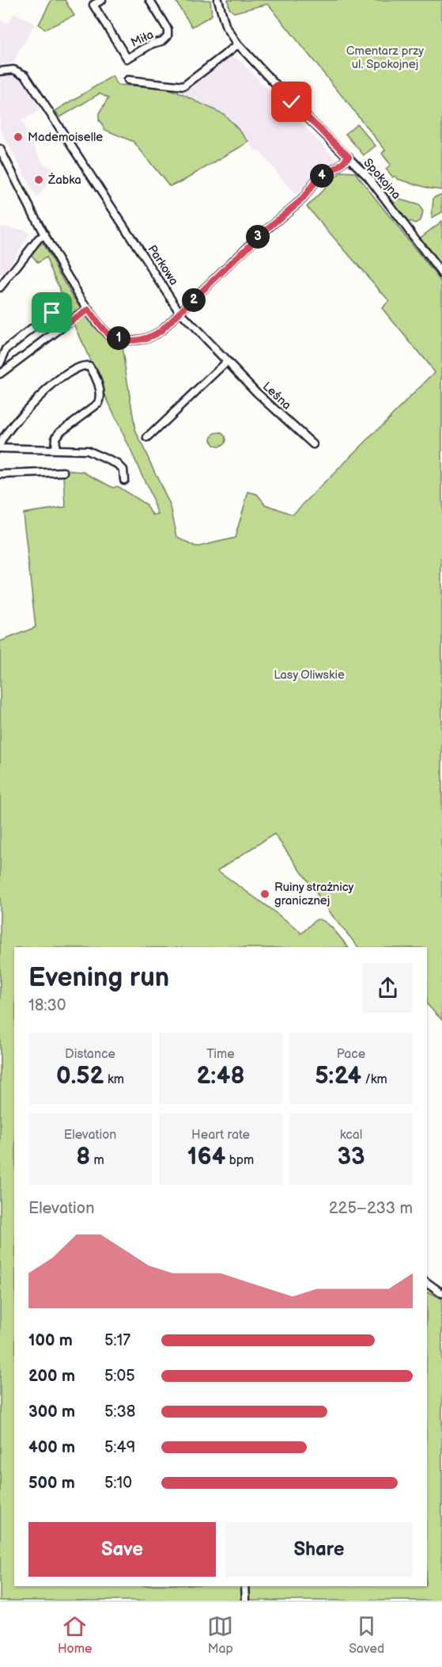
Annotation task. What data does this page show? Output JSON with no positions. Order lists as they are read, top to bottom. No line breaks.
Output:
{"streets":{"street":["Miła","Spokojna","Parkowa","Leśna"]},"crossings":[["Parkowa","Leśna"]],"parks":["Cmentarz przy ul. Spokojnej","Lasy Oliwskie"],"places":["Mademoiselle","Żabka","Ruiny strażnicy granicznej"],"page":{"pins":["4","3","2","1"],"heading":["Evening run","18:30"],"stats":[["Distance","0.52 km"],["Time","2:48"],["Pace","5:24 /km"],["Elevation","8 m"],["Heart rate","164 bpm"],["kcal","33"]],"chart":["Elevation","225–233 m"],"list":[{"name":"100 m","note":"5:17"},{"name":"200 m","note":"5:05"},{"name":"300 m","note":"5:38"},{"name":"400 m","note":"5:49"},{"name":"500 m","note":"5:10"}],"buttons":["Save","Share"],"tabs":["Home","Map","Saved"]}}
